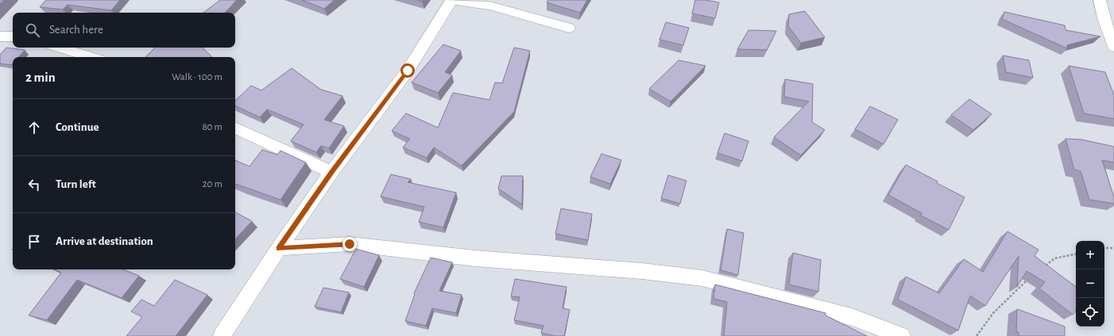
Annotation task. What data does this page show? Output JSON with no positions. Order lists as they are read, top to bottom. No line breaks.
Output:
{"page":{"search":"Search here","heading":["2 min","Walk · 100 m"],"list":[["Continue","80 m"],["Turn left","20 m"],"Arrive at destination"],"map_buttons":["+","−"]}}
